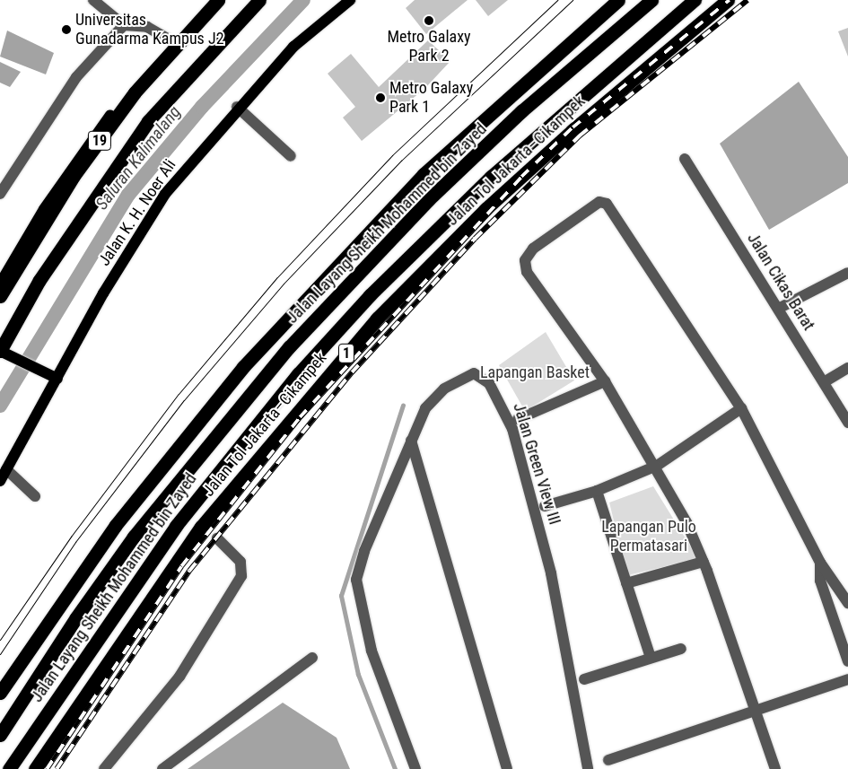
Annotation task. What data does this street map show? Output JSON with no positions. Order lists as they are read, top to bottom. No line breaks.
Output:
{"streets":{"highway":["19","Jalan Tol Jakarta–Cikampek","Jalan Layang Sheikh Mohammed bin Zayed","1"],"main road":["Jalan K. H. Noer Ali"],"street":["Jalan Cikas Barat","Jalan Green View III"]},"water":["Saluran Kalimalang"],"parks":["Lapangan Basket","Lapangan Pulo Permatasari"],"places":["Metro Galaxy Park 2","Universitas Gunadarma Kampus J2","Metro Galaxy Park 1"]}
